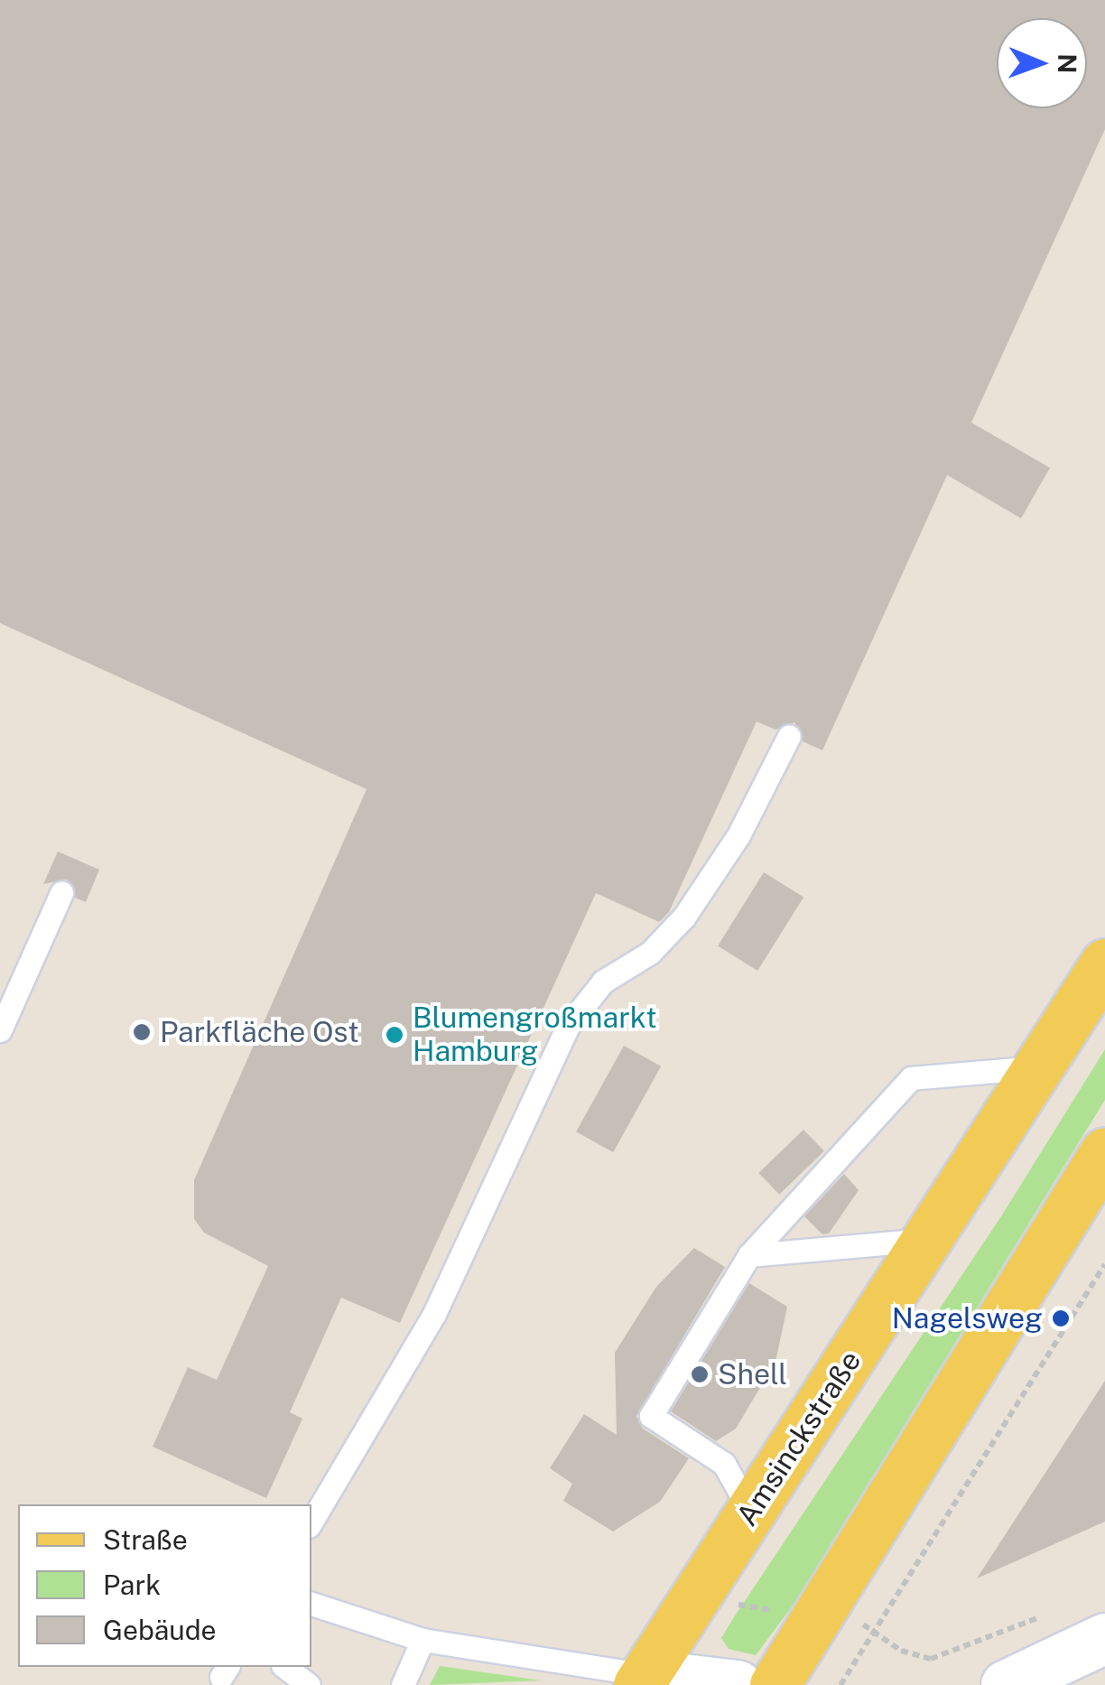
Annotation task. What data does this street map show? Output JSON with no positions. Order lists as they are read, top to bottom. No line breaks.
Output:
{"streets":{"main road":["Amsinckstraße"]},"places":["Parkfläche Ost","Blumengroßmarkt Hamburg","Nagelsweg","Shell"],"legend":["Straße","Park","Gebäude"],"north":"right"}
